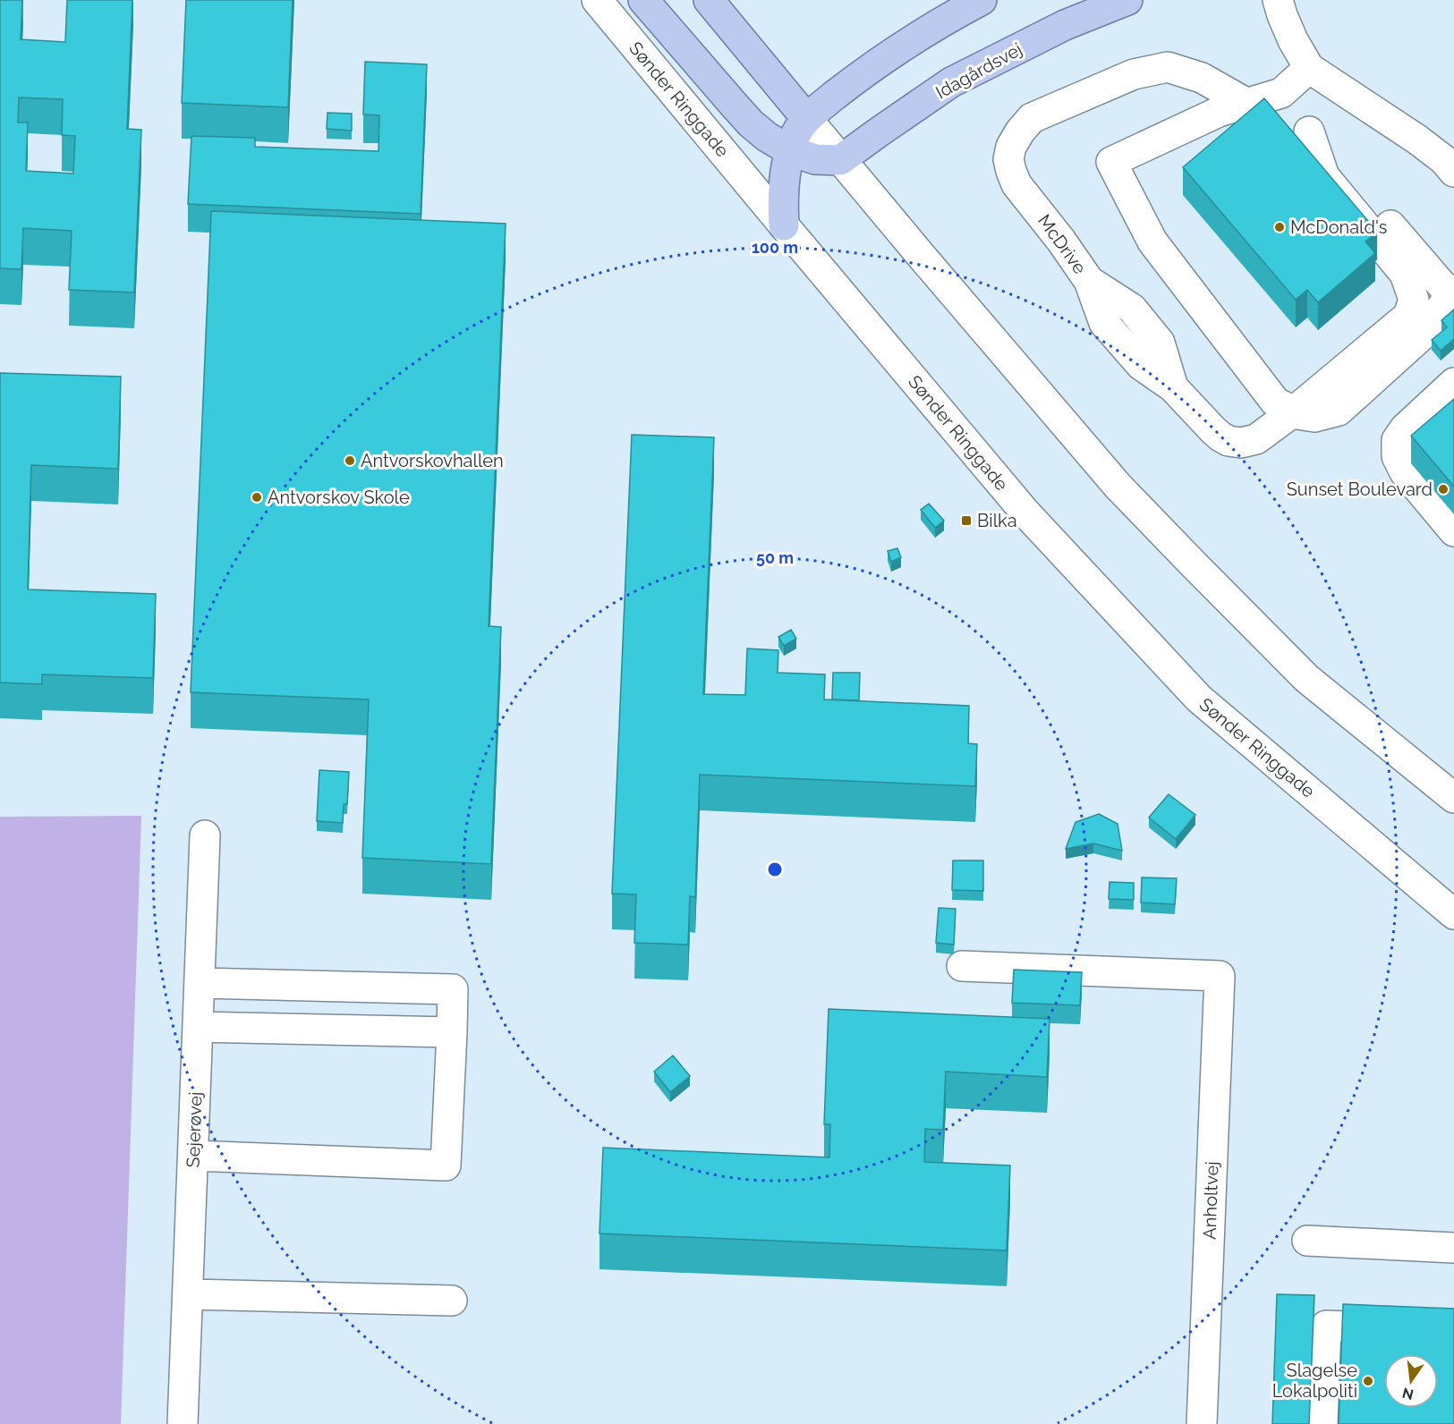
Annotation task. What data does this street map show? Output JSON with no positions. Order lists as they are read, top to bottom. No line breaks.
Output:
{"streets":{"main road":["Idagårdsvej"],"street":["Sønder Ringgade","McDrive","Sejerøvej","Anholtvej"]},"places":{"other":["McDonald's","Antvorskovhallen","Sunset Boulevard","Antvorskov Skole","Slagelse Lokalpoliti"],"transit":["Bilka"]},"north":"bottom","rings":["100 m","50 m"]}
